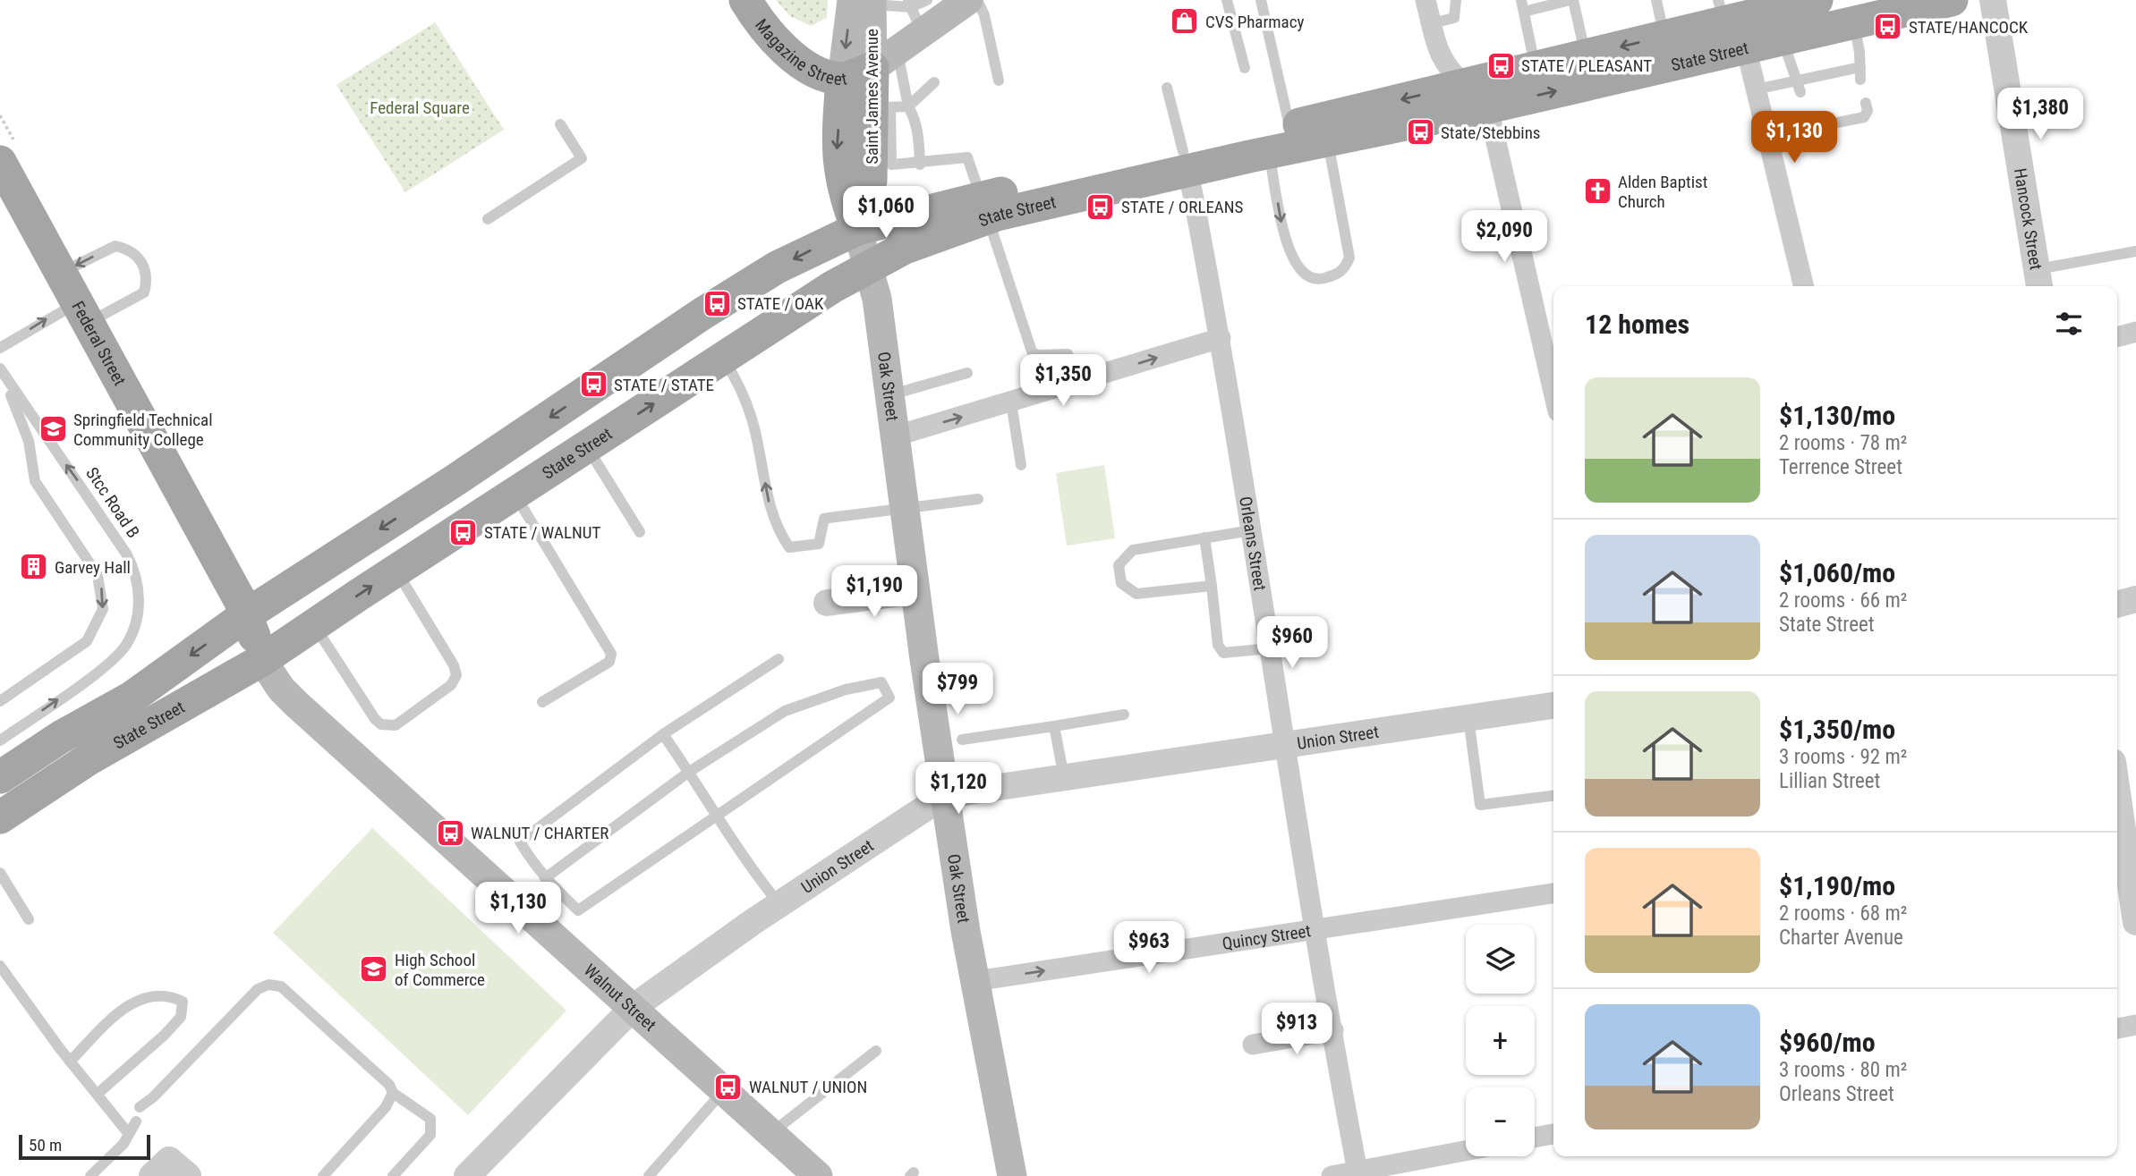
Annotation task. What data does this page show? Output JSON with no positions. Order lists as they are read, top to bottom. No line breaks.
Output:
{"streets":{"main road":["Magazine Street","State Street","Saint James Avenue","Federal Street","Oak Street","Walnut Street"],"street":["Hancock Street","Orleans Street","Union Street","Quincy Street"],"lane":["Stcc Road B"]},"crossings":[["Magazine Street","Saint James Avenue"],["State Street","Saint James Avenue"],["State Street","Federal Street"],["State Street","Oak Street"],["State Street","Orleans Street"],["State Street","Walnut Street"],["Saint James Avenue","Oak Street"],["Federal Street","Walnut Street"],["Oak Street","Union Street"],["Oak Street","Quincy Street"],["Orleans Street","Union Street"],["Orleans Street","Quincy Street"],["Union Street","Walnut Street"]],"one_way":["Quincy Street"],"parks":["Federal Square"],"places":{"shop":["CVS Pharmacy"],"bus stop":["STATE/HANCOCK","STATE / PLEASANT","State/Stebbins","STATE / ORLEANS","STATE / OAK","STATE / STATE","STATE / WALNUT","WALNUT / CHARTER","WALNUT / UNION"],"church":["Alden Baptist Church"],"school or university":["Springfield Technical Community College","High School of Commerce"],"building":["Garvey Hall"]},"scale_bar":"50 m","page":{"price":["$1,380","$1,130","$1,060","$2,090","$1,350","$1,190","$960","$799","$1,120","$1,130","$963","$913"],"heading":"12 homes","list":[{"name":"$1,130/mo","note":"2 rooms · 78 m² · Terrence Street"},{"name":"$1,060/mo","note":"2 rooms · 66 m² · State Street"},{"name":"$1,350/mo","note":"3 rooms · 92 m² · Lillian Street"},{"name":"$1,190/mo","note":"2 rooms · 68 m² · Charter Avenue"},{"name":"$960/mo","note":"3 rooms · 80 m² · Orleans Street"}],"map_buttons":["+","−"],"scale":"50 m"}}
